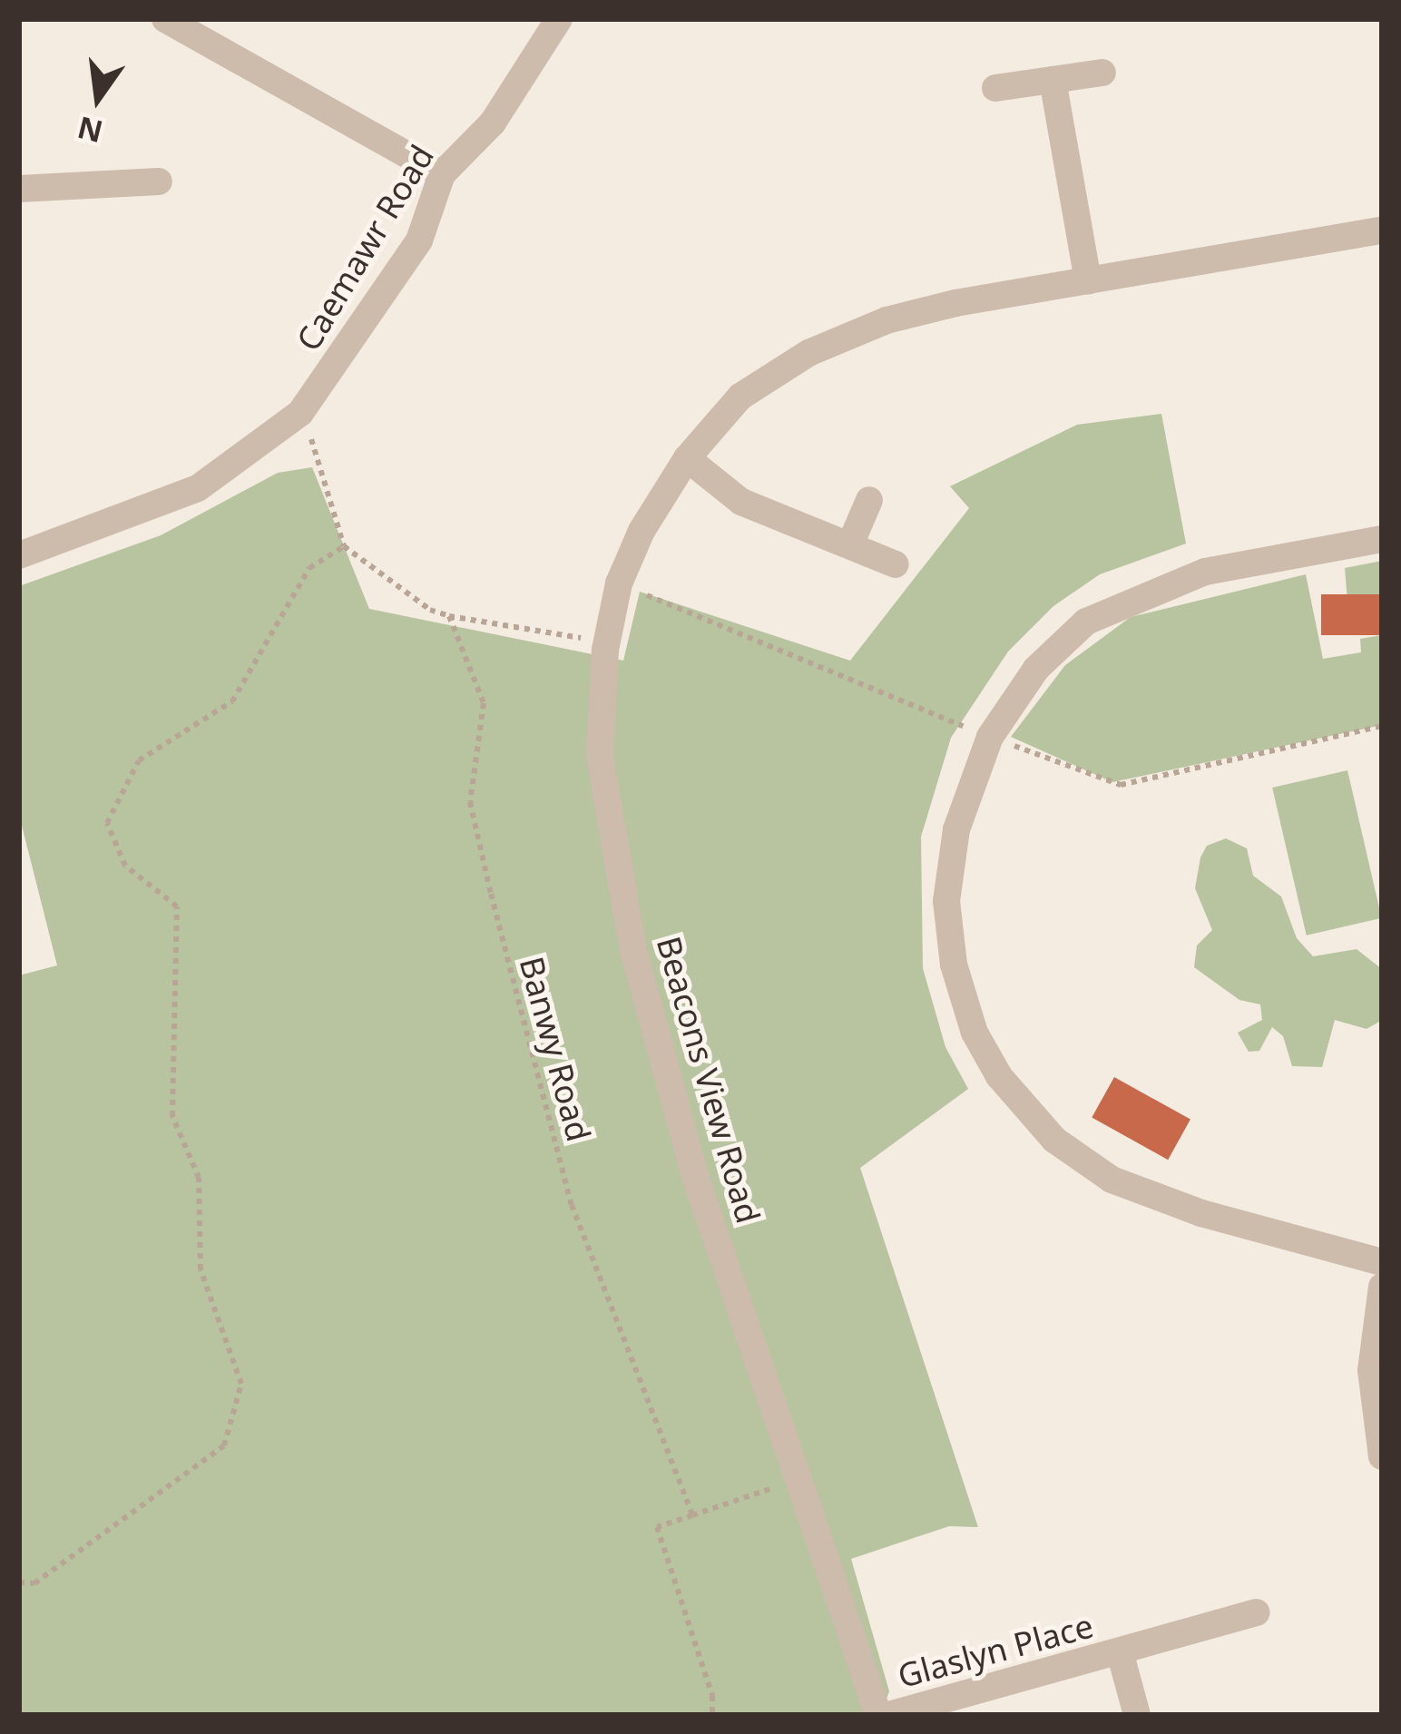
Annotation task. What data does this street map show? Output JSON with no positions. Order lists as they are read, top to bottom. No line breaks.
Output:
{"streets":{"street":["Caemawr Road","Beacons View Road","Glaslyn Place"],"path":["Banwy Road"]},"north":"bottom"}
